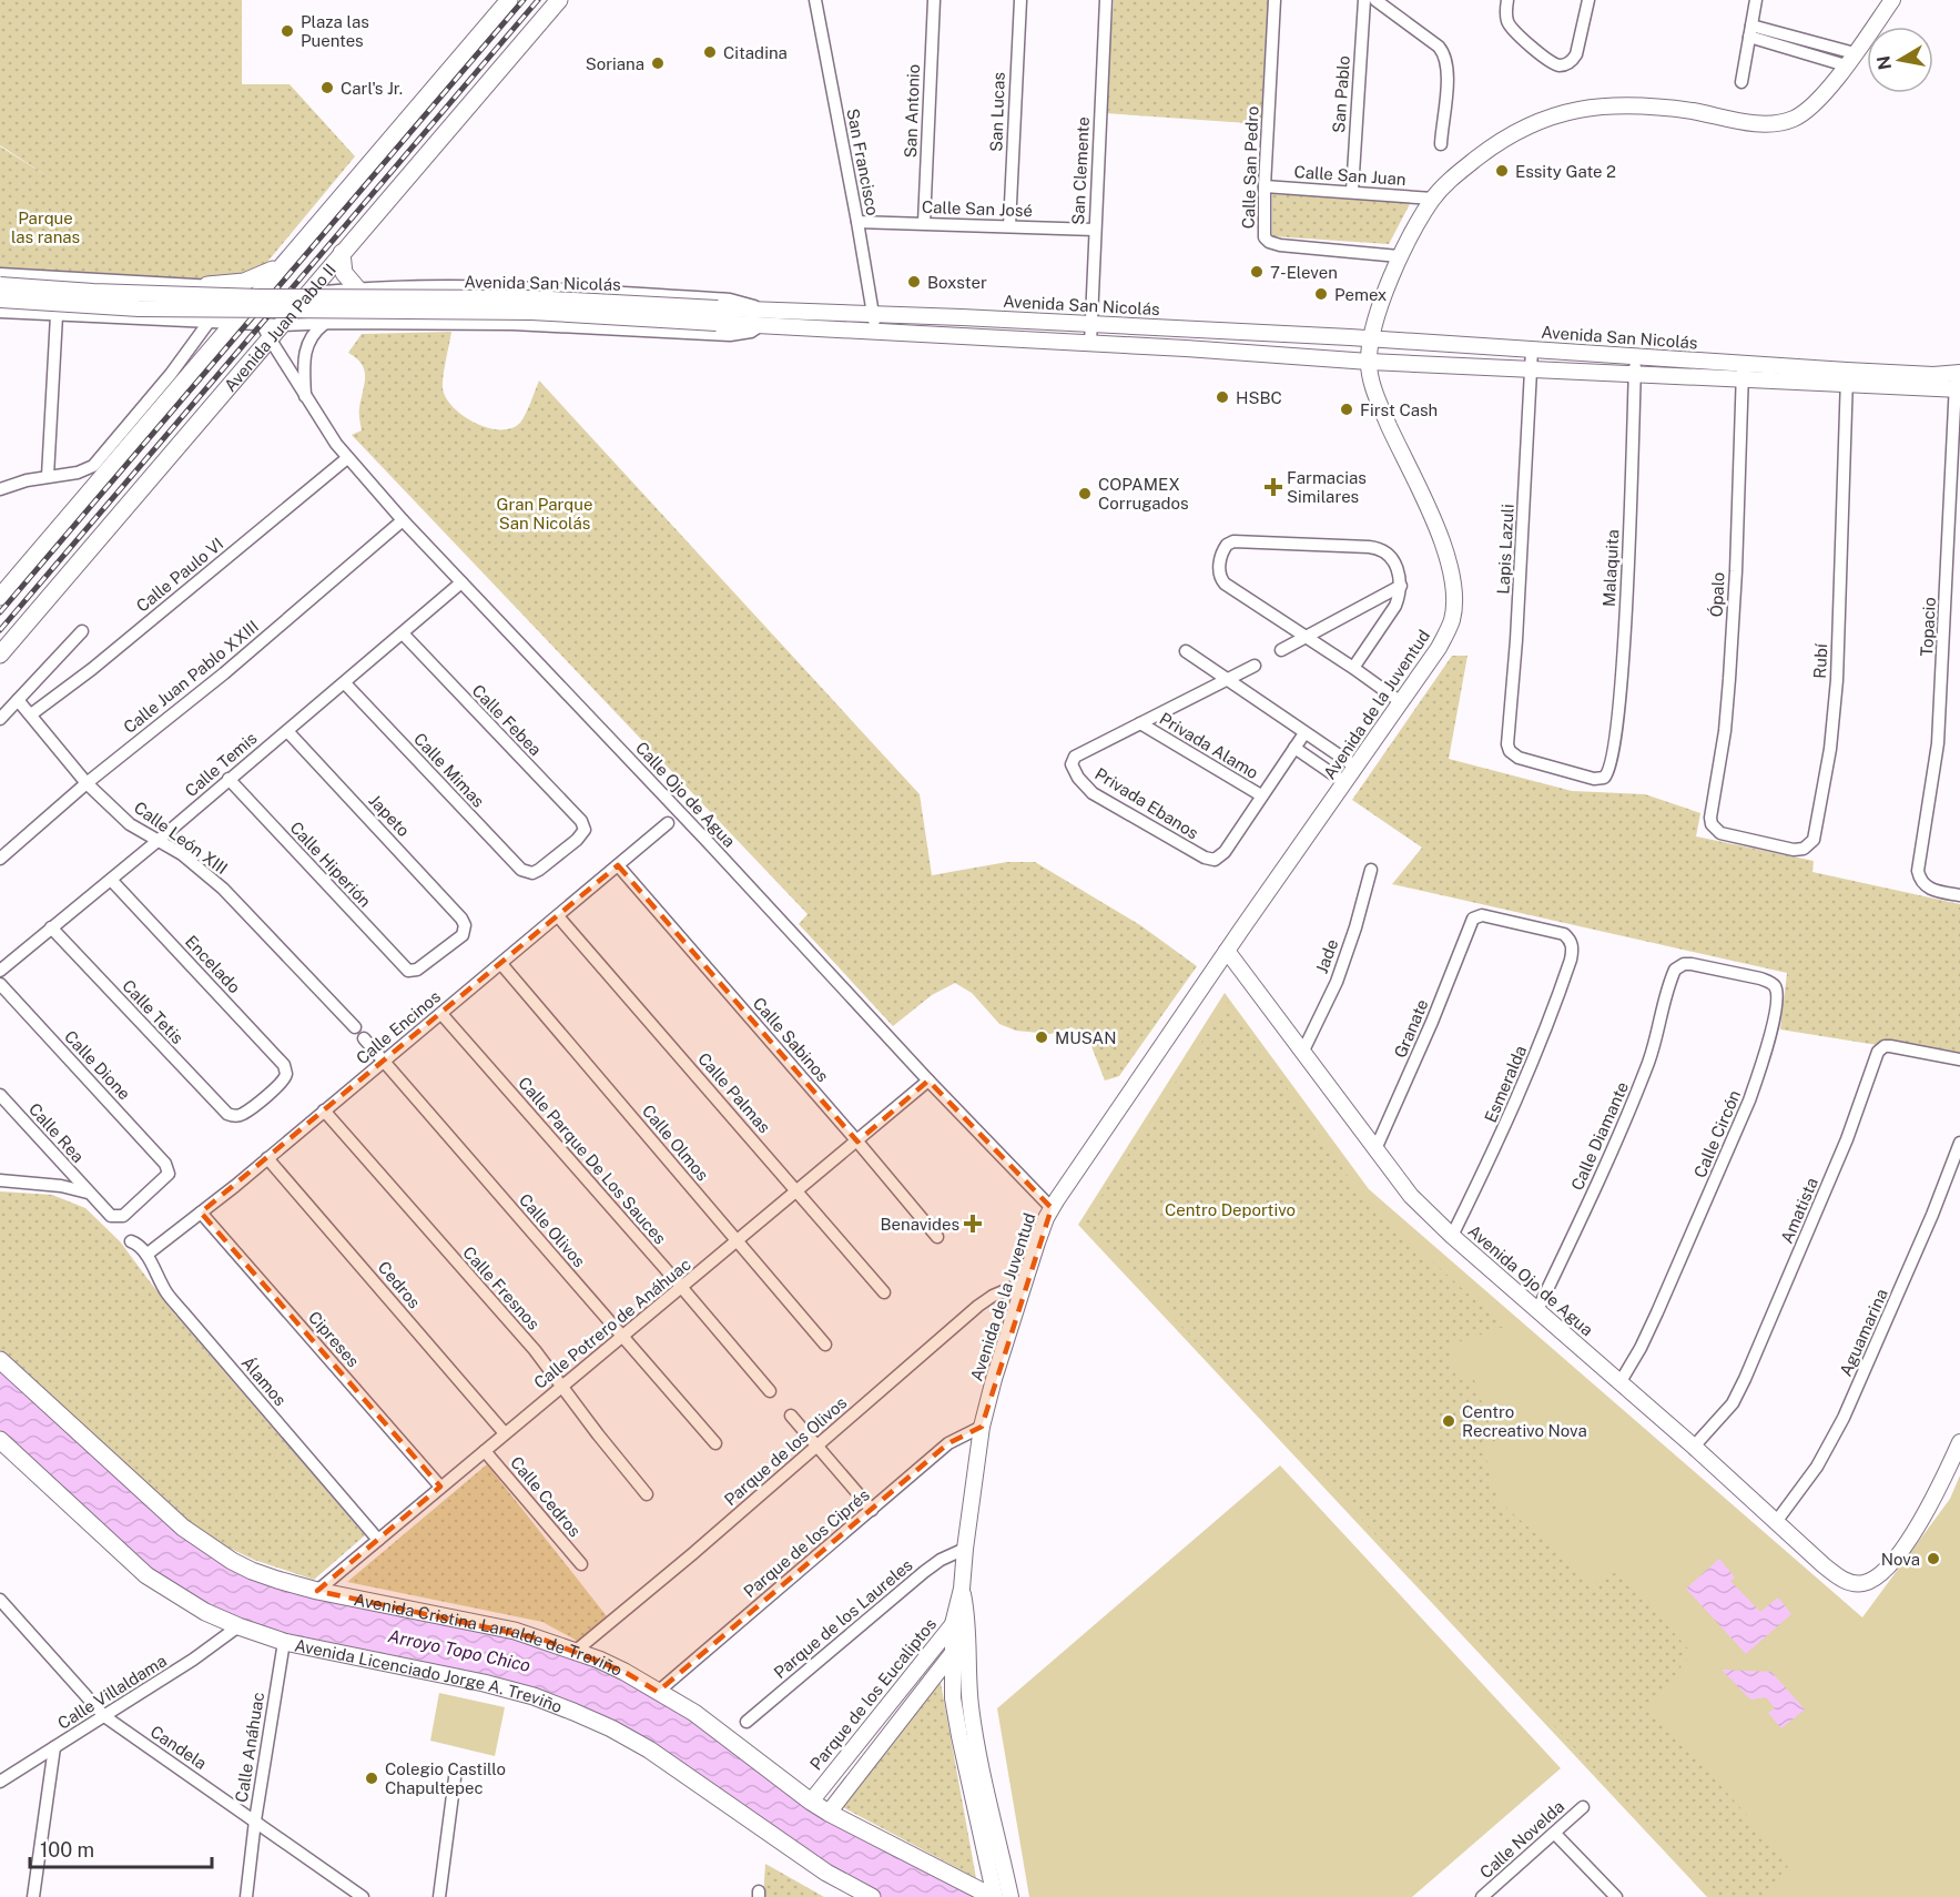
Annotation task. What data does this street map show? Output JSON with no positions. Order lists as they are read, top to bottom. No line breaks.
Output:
{"streets":{"main road":["Avenida Juan Pablo II","Avenida Cristina Larralde de Treviño","Avenida Licenciado Jorge A. Treviño"],"street":["San Pablo","San Antonio","San Lucas","San Francisco","Calle San Pedro","San Clemente","Calle San Juan","Calle San José","Avenida San Nicolás","Lapis Lazuli","Malaquita","Calle Paulo VI","Ópalo","Topacio","Rubí","Calle Juan Pablo XXIII","Avenida de la Juventud","Calle Febea","Privada Alamo","Calle Temis","Calle Mimas","Calle Ojo de Agua","Privada Ebanos","Japeto","Calle León XIII","Calle Hiperión","Jade","Encelado","Calle Tetis","Calle Encinos","Granate","Calle Sabinos","Calle Dione","Esmeralda","Calle Palmas","Calle Rea","Calle Circón","Calle Diamante","Calle Olmos","Calle Parque De Los Sauces","Amatista","Calle Olivos","Avenida Ojo de Agua","Cedros","Calle Fresnos","Calle Potrero de Anáhuac","Aguamarina","Cipreses","Álamos","Parque de los Olivos","Calle Cedros","Parque de los Ciprés","Parque de los Laureles","Calle Villaldama","Parque de los Eucaliptos","Candela","Calle Anáhuac","Calle Novelda"]},"crossings":[["San Pablo","Calle San Juan"],["San Antonio","Calle San José"],["San Lucas","Calle San José"],["San Francisco","Calle San José"],["San Francisco","Avenida San Nicolás"],["Calle San Pedro","Calle San Juan"],["Calle San Pedro","Avenida de la Juventud"],["San Clemente","Calle San José"],["San Clemente","Avenida San Nicolás"],["Calle San Juan","Avenida de la Juventud"],["Avenida San Nicolás","Lapis Lazuli"],["Avenida San Nicolás","Malaquita"],["Avenida San Nicolás","Ópalo"],["Avenida San Nicolás","Topacio"],["Avenida San Nicolás","Rubí"],["Avenida San Nicolás","Avenida de la Juventud"],["Avenida Juan Pablo II","Calle Ojo de Agua"],["Lapis Lazuli","Malaquita"],["Calle Paulo VI","Calle Ojo de Agua"],["Calle Paulo VI","Calle León XIII"],["Ópalo","Rubí"],["Calle Juan Pablo XXIII","Calle Ojo de Agua"],["Calle Juan Pablo XXIII","Calle León XIII"],["Avenida de la Juventud","Calle Ojo de Agua"],["Avenida de la Juventud","Avenida Ojo de Agua"],["Avenida de la Juventud","Parque de los Olivos"],["Avenida de la Juventud","Parque de los Ciprés"],["Avenida de la Juventud","Parque de los Laureles"],["Avenida de la Juventud","Avenida Cristina Larralde de Treviño"],["Avenida de la Juventud","Parque de los Eucaliptos"],["Calle Febea","Calle Temis"],["Calle Febea","Calle Mimas"],["Privada Alamo","Privada Ebanos"],["Calle Temis","Calle Mimas"],["Calle Temis","Calle Ojo de Agua"],["Calle Temis","Japeto"],["Calle Temis","Calle León XIII"],["Calle Temis","Calle Hiperión"],["Calle Temis","Encelado"],["Calle Temis","Calle Tetis"],["Calle Ojo de Agua","Calle Potrero de Anáhuac"],["Japeto","Calle Hiperión"],["Jade","Avenida Ojo de Agua"],["Encelado","Calle Tetis"],["Calle Encinos","Calle Sabinos"],["Calle Encinos","Calle Palmas"],["Calle Encinos","Calle Olmos"],["Calle Encinos","Calle Parque De Los Sauces"],["Calle Encinos","Calle Olivos"],["Calle Encinos","Cedros"],["Calle Encinos","Calle Fresnos"],["Calle Encinos","Cipreses"],["Calle Encinos","Álamos"],["Granate","Esmeralda"],["Granate","Avenida Ojo de Agua"],["Calle Sabinos","Calle Potrero de Anáhuac"],["Calle Dione","Calle Rea"],["Esmeralda","Avenida Ojo de Agua"],["Calle Palmas","Calle Potrero de Anáhuac"],["Calle Circón","Calle Diamante"],["Calle Circón","Avenida Ojo de Agua"],["Calle Diamante","Avenida Ojo de Agua"],["Calle Olmos","Calle Potrero de Anáhuac"],["Calle Parque De Los Sauces","Calle Potrero de Anáhuac"],["Amatista","Avenida Ojo de Agua"],["Calle Olivos","Calle Potrero de Anáhuac"],["Avenida Ojo de Agua","Aguamarina"],["Cedros","Calle Potrero de Anáhuac"],["Calle Fresnos","Calle Potrero de Anáhuac"],["Calle Potrero de Anáhuac","Cipreses"],["Calle Potrero de Anáhuac","Álamos"],["Calle Potrero de Anáhuac","Calle Cedros"],["Calle Potrero de Anáhuac","Avenida Cristina Larralde de Treviño"],["Parque de los Olivos","Avenida Cristina Larralde de Treviño"],["Parque de los Ciprés","Avenida Cristina Larralde de Treviño"],["Avenida Cristina Larralde de Treviño","Parque de los Eucaliptos"],["Avenida Licenciado Jorge A. Treviño","Calle Villaldama"],["Avenida Licenciado Jorge A. Treviño","Calle Anáhuac"],["Calle Villaldama","Candela"],["Candela","Calle Anáhuac"]],"water":["Arroyo Topo Chico"],"parks":["Parque las ranas","Gran Parque San Nicolás","Centro Deportivo"],"places":{"other":["Plaza las Puentes","Citadina","Soriana","Carl's Jr.","Essity Gate 2","7-Eleven","Boxster","Pemex","HSBC","First Cash","COPAMEX Corrugados","MUSAN","Centro Recreativo Nova","Nova","Colegio Castillo Chapultepec"],"health":["Farmacias Similares","Benavides"]},"scale_bar":"100 m","north":"left"}
